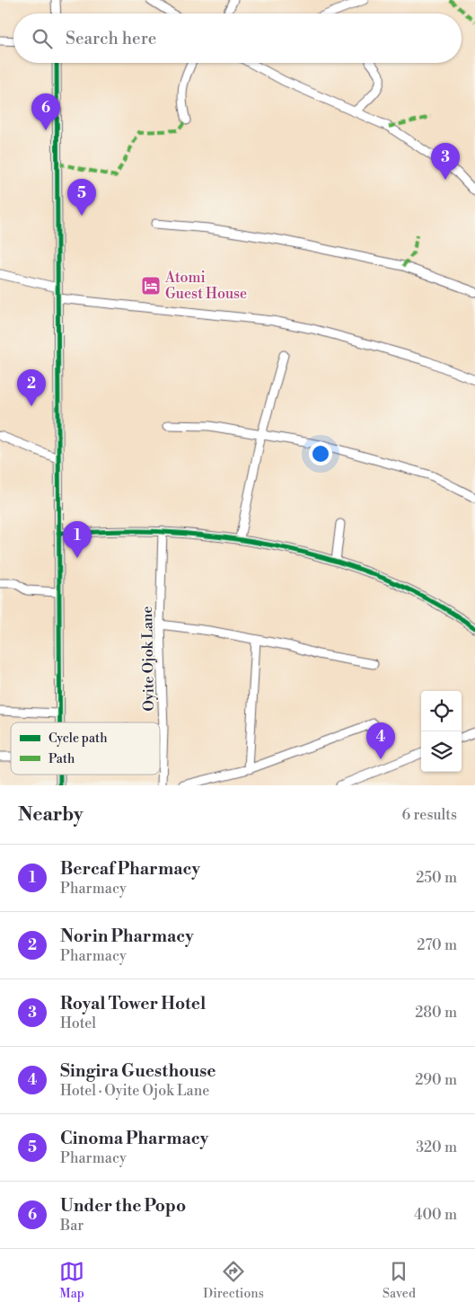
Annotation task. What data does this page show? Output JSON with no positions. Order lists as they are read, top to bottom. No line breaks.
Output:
{"streets":{"street":["Oyite Ojok Lane"]},"places":{"hotel":["Atomi Guest House"]},"legend":["Cycle path","Path"],"page":{"search":"Search here","pins":["6","3","5","2","1","4"],"heading":["Nearby","6 results"],"list":[{"mark":"1","name":"Bercaf Pharmacy","note":"Pharmacy","value":"250 m"},{"mark":"2","name":"Norin Pharmacy","note":"Pharmacy","value":"270 m"},{"mark":"3","name":"Royal Tower Hotel","note":"Hotel","value":"280 m"},{"mark":"4","name":"Singira Guesthouse","note":"Hotel · Oyite Ojok Lane","value":"290 m"},{"mark":"5","name":"Cinoma Pharmacy","note":"Pharmacy","value":"320 m"},{"mark":"6","name":"Under the Popo","note":"Bar","value":"400 m"}],"nav":["Map","Directions","Saved"]}}
